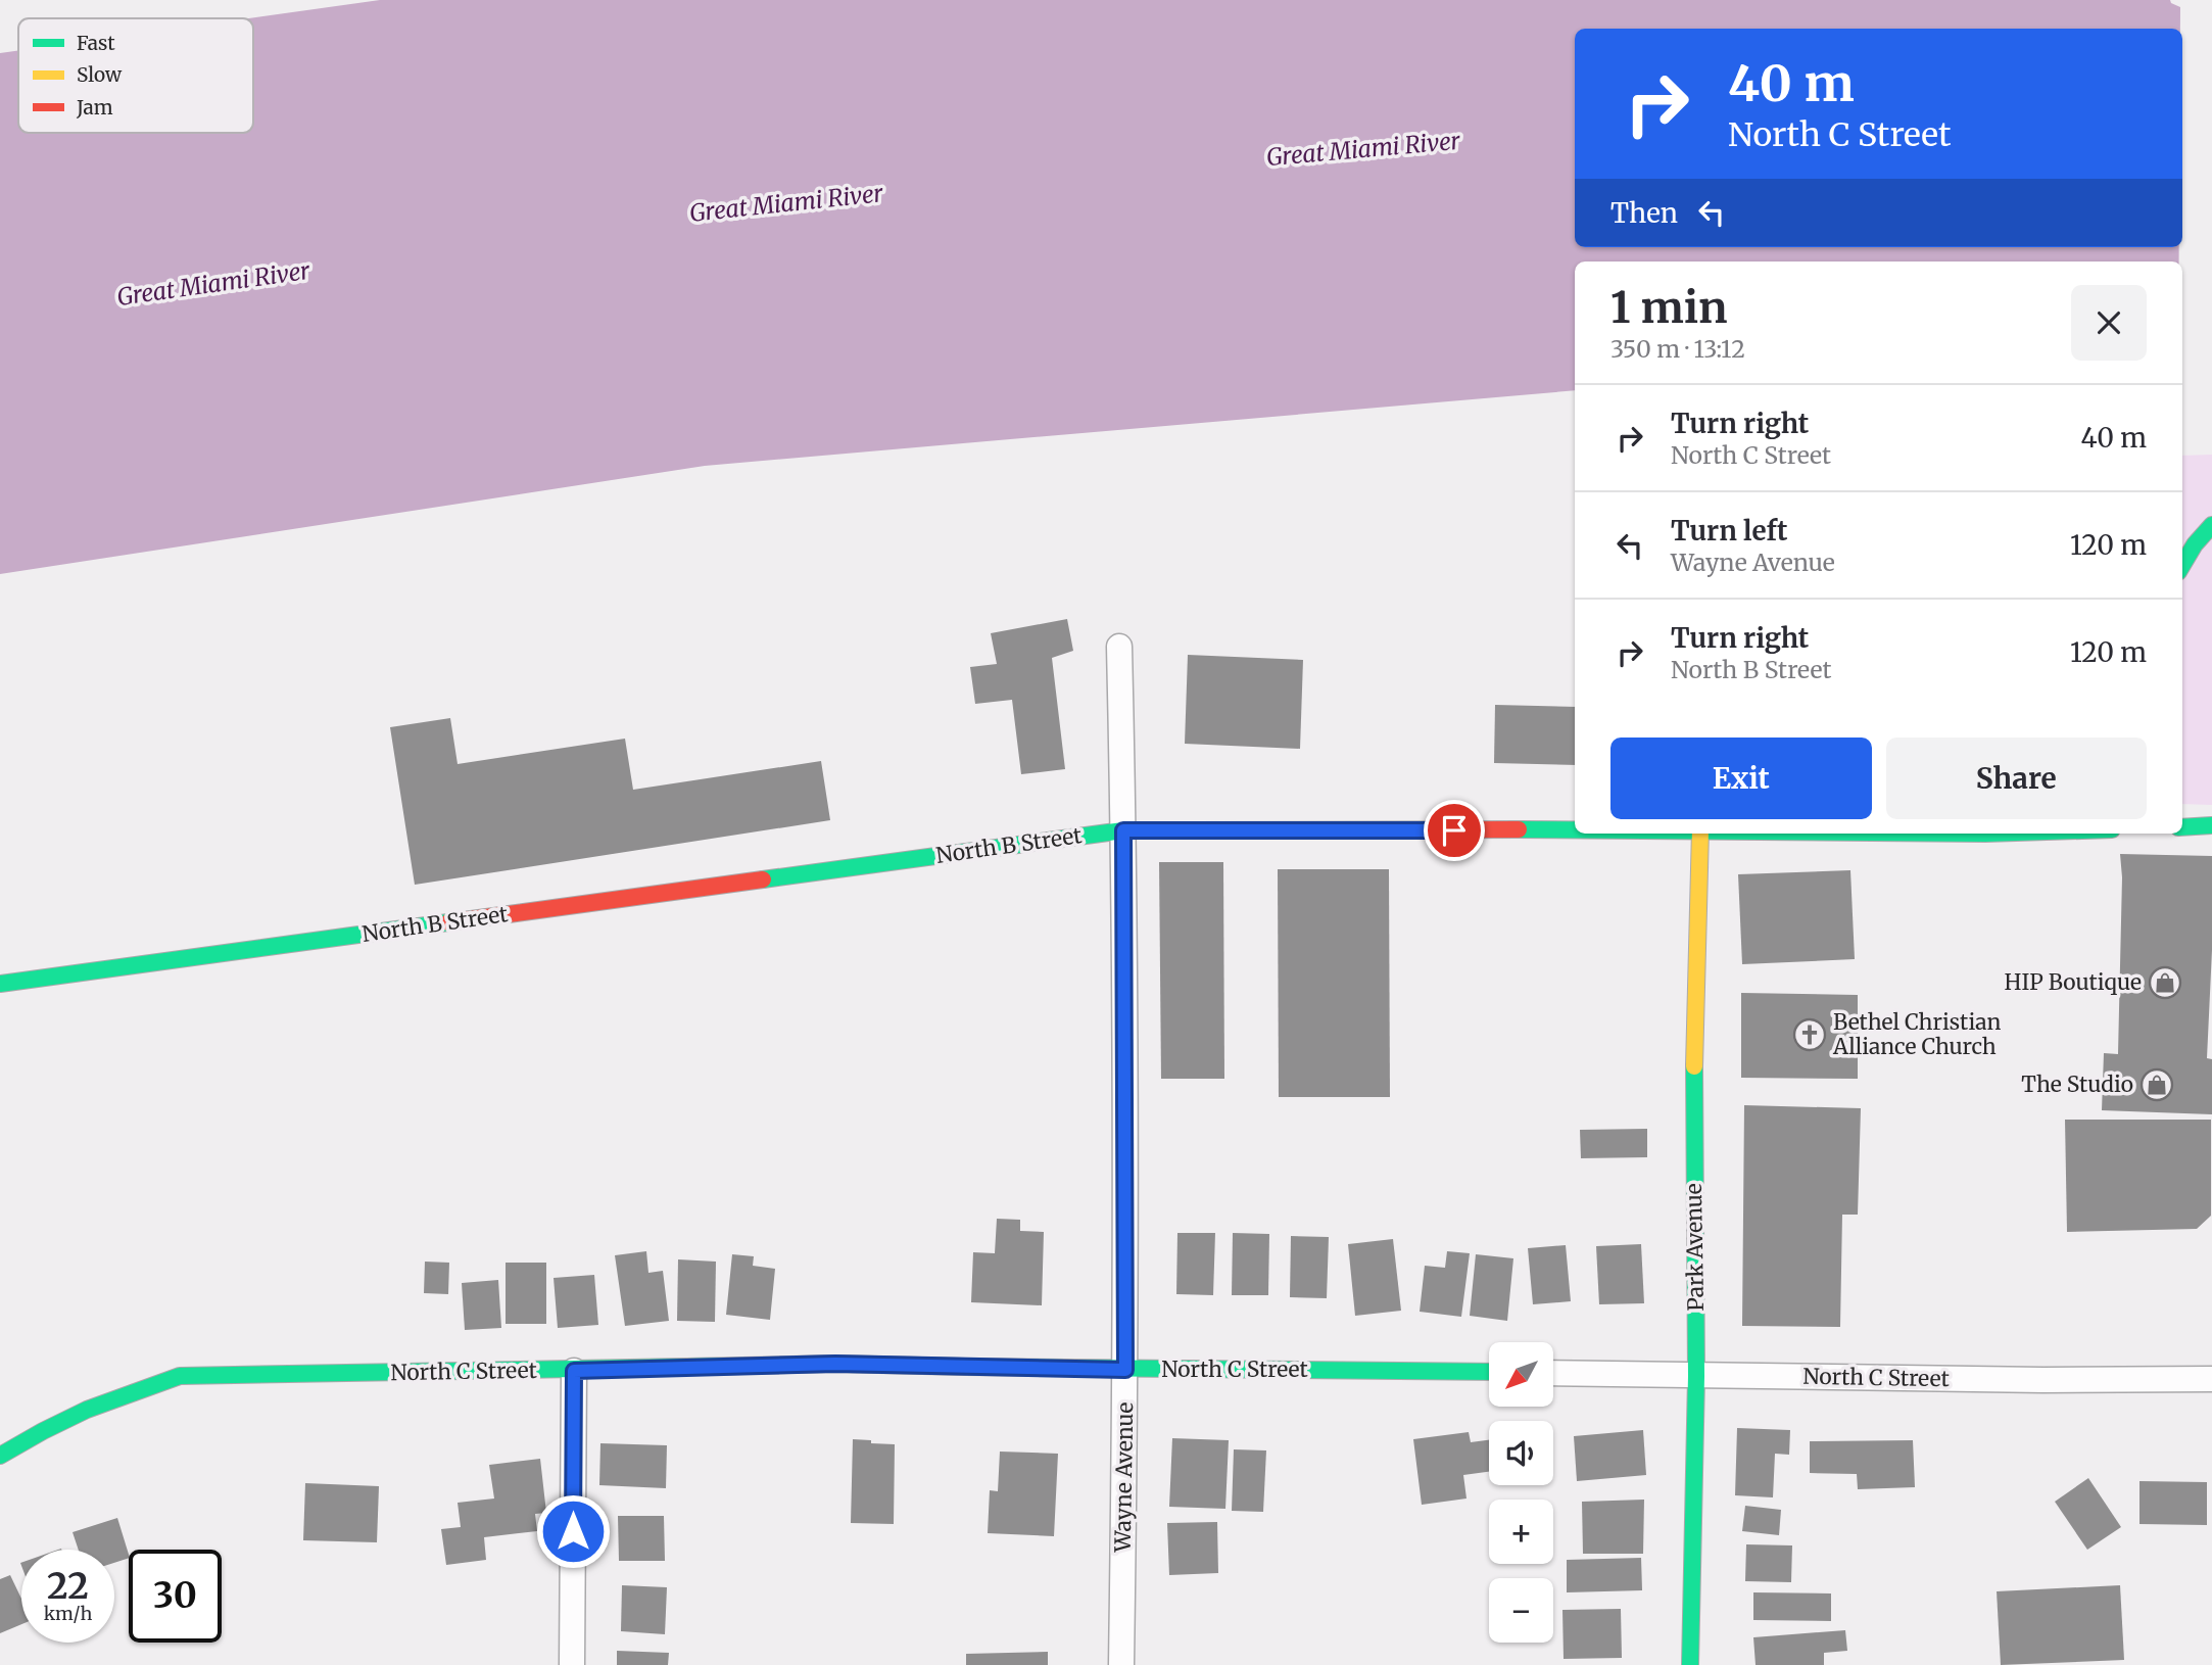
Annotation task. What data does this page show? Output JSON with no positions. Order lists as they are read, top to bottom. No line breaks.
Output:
{"streets":{"main road":["North B Street","Park Avenue","North C Street"],"street":["Wayne Avenue"]},"crossings":[["North B Street","Wayne Avenue"],["Park Avenue","North C Street"],["North C Street","Wayne Avenue"]],"water":["Great Miami River"],"places":{"shop":["HIP Boutique","The Studio"],"church":["Bethel Christian Alliance Church"]},"legend":["Fast","Slow","Jam"],"north":"bottom left","page":{"turn":["40 m","North C Street"],"then":"Then","heading":["1 min","350 m · 13:12"],"list":[{"name":"Turn right","note":"North C Street","value":"40 m"},{"name":"Turn left","note":"Wayne Avenue","value":"120 m"},{"name":"Turn right","note":"North B Street","value":"120 m"}],"buttons":["Exit","Share"],"map_buttons":["+","−"],"speed":"22 km/h","limit":"30"}}
